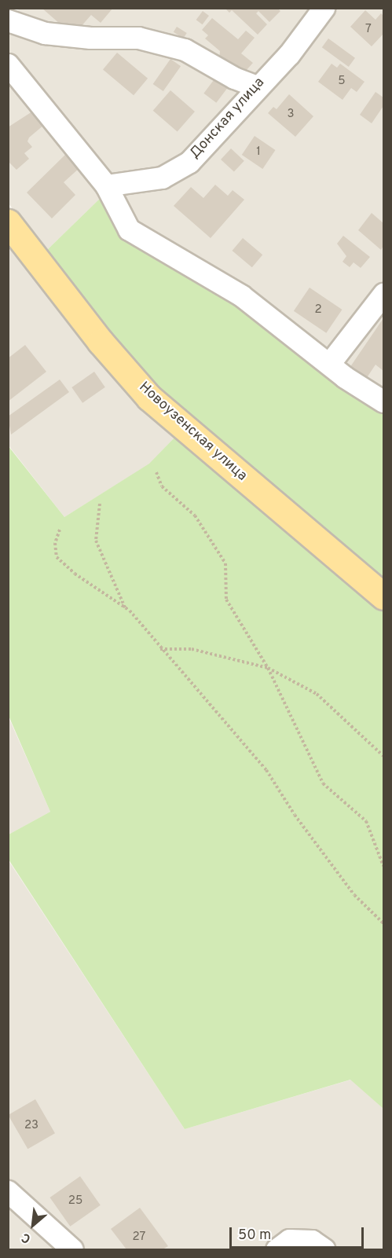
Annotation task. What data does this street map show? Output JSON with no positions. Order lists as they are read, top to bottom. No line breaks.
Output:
{"streets":{"main road":["Новоузенская улица"],"street":["Донская улица"]},"house_numbers":["7","5","3","1","2","23","25","27"],"scale_bar":"50 m","north":"bottom left"}
